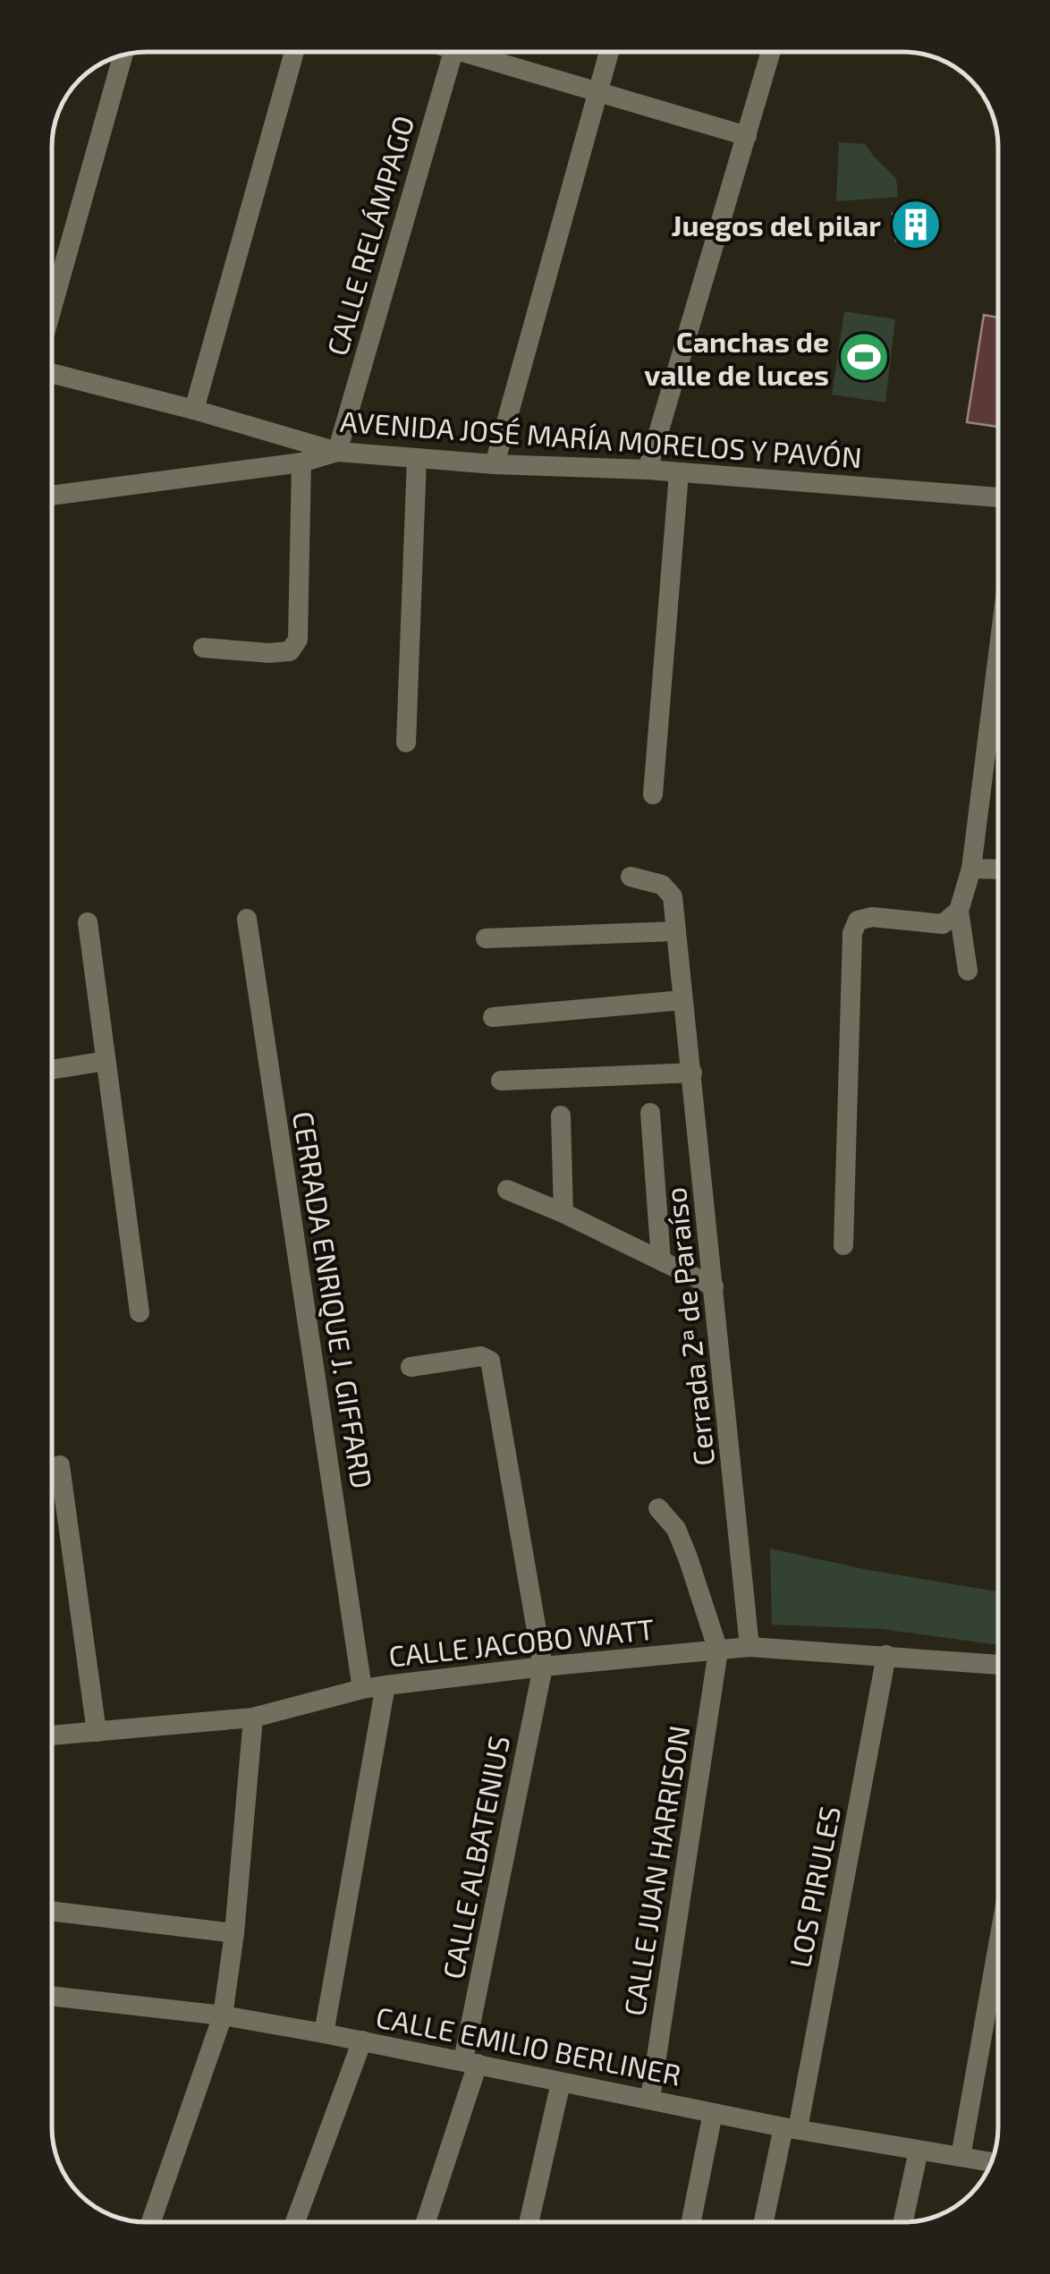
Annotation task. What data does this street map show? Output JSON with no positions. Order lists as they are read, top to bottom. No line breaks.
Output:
{"streets":{"street":["CALLE RELÁMPAGO","AVENIDA JOSÉ MARÍA MORELOS Y PAVÓN","CERRADA ENRIQUE J. GIFFARD","Cerrada 2ª de Paraíso","CALLE JACOBO WATT","CALLE ALBATENIUS","CALLE JUAN HARRISON","LOS PIRULES","CALLE EMILIO BERLINER"]},"crossings":[["CALLE RELÁMPAGO","AVENIDA JOSÉ MARÍA MORELOS Y PAVÓN"],["CERRADA ENRIQUE J. GIFFARD","CALLE JACOBO WATT"],["Cerrada 2ª de Paraíso","CALLE JACOBO WATT"],["CALLE JACOBO WATT","CALLE ALBATENIUS"],["CALLE JACOBO WATT","CALLE JUAN HARRISON"],["CALLE JACOBO WATT","LOS PIRULES"],["CALLE ALBATENIUS","CALLE EMILIO BERLINER"],["CALLE JUAN HARRISON","CALLE EMILIO BERLINER"],["LOS PIRULES","CALLE EMILIO BERLINER"]],"places":{"building":["Juegos del pilar"],"sports":["Canchas de valle de luces"]}}
